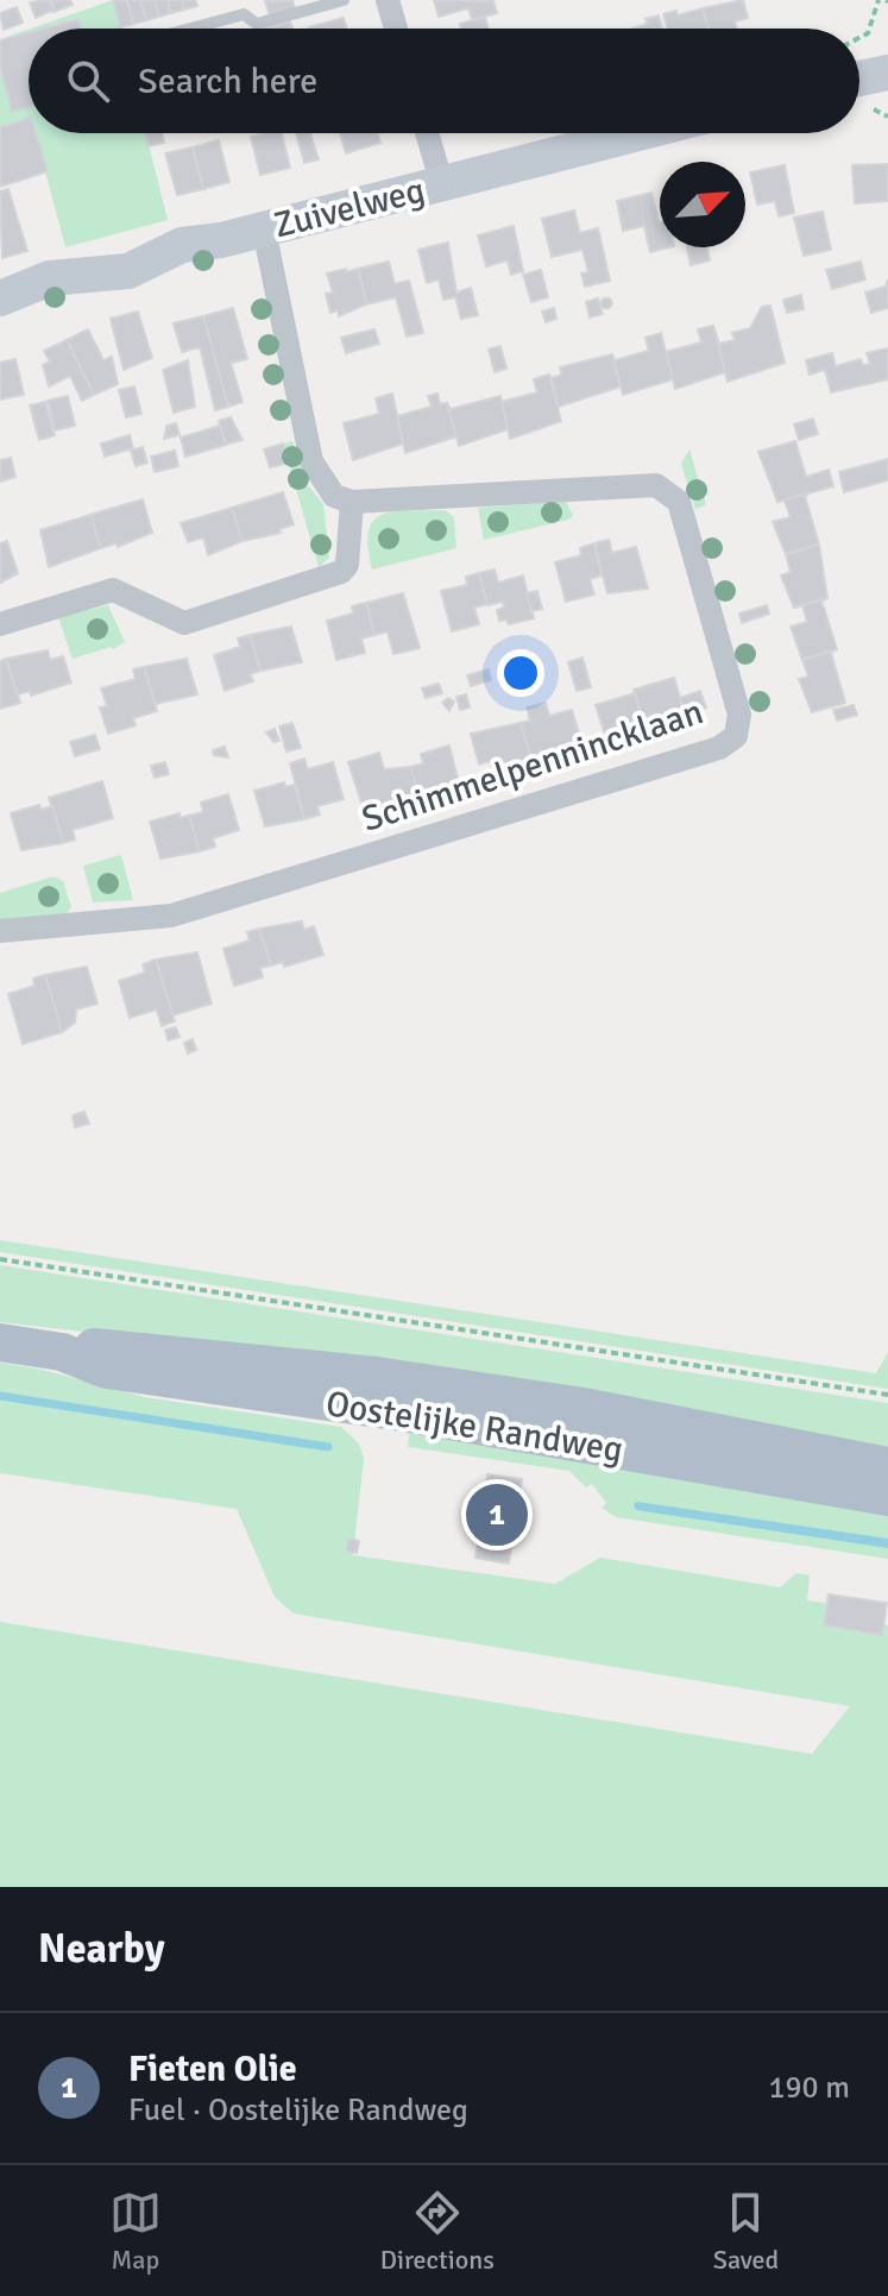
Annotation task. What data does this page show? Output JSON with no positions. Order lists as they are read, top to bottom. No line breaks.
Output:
{"streets":{"main road":["Oostelijke Randweg"],"street":["Zuivelweg","Schimmelpennincklaan"]},"north":"top right","page":{"search":"Search here","pins":"1","heading":"Nearby","list":[{"mark":"1","name":"Fieten Olie","note":"Fuel · Oostelijke Randweg","value":"190 m"}],"nav":["Map","Directions","Saved"]}}
